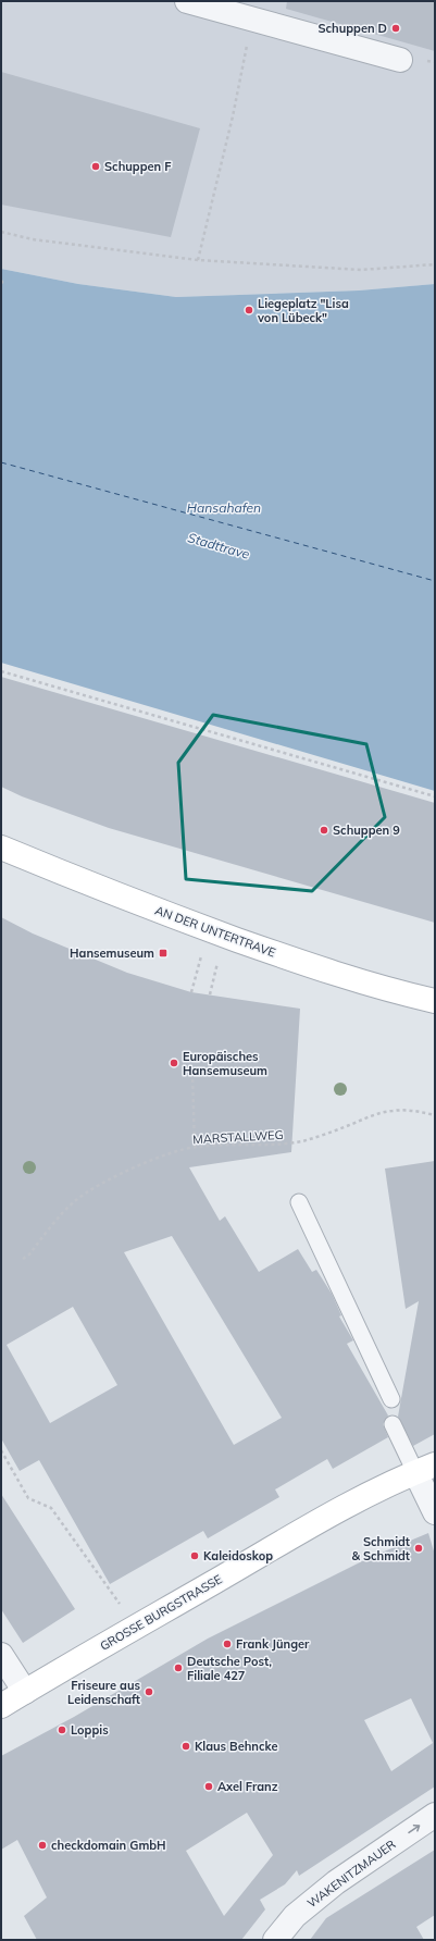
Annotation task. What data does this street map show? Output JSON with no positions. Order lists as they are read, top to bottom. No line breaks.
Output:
{"streets":{"street":["AN DER UNTERTRAVE","GROSSE BURGSTRASSE","WAKENITZMAUER"],"path":["MARSTALLWEG"]},"one_way":["WAKENITZMAUER"],"water":["Hansahafen","Stadttrave"],"places":{"other":["Schuppen D","Schuppen F","Liegeplatz \"Lisa von Lübeck\"","Schuppen 9","Europäisches Hansemuseum","Schmidt & Schmidt","Kaleidoskop","Frank Jünger","Deutsche Post, Filiale 427","Friseure aus Leidenschaft","Loppis","Klaus Behncke","Axel Franz","checkdomain GmbH"],"transit":["Hansemuseum"]}}
